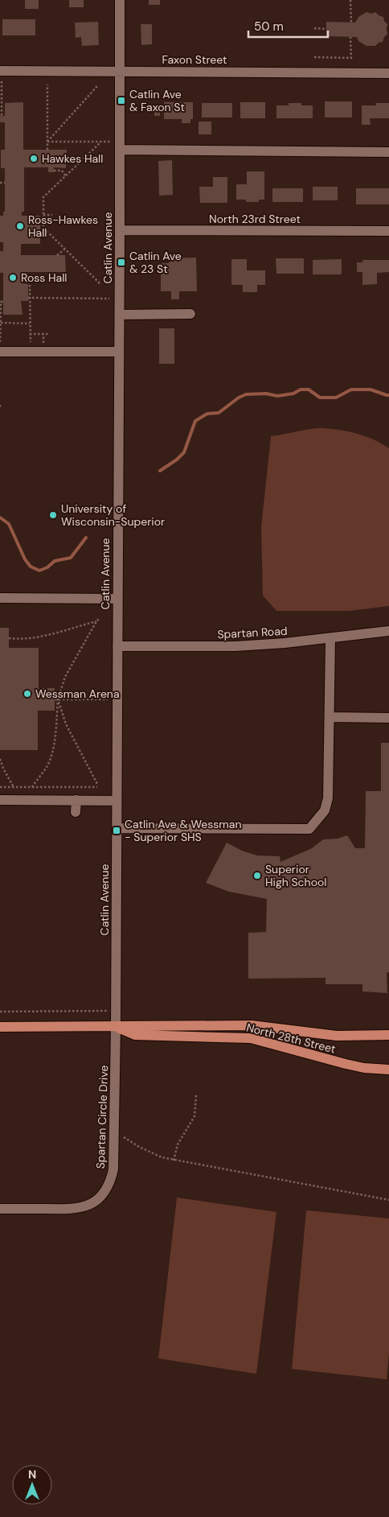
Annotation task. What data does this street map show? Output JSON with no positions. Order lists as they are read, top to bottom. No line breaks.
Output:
{"streets":{"main road":["North 28th Street"],"street":["Faxon Street","North 23rd Street","Catlin Avenue","Spartan Road","Spartan Circle Drive"]},"crossings":[["Faxon Street","Catlin Avenue"],["North 23rd Street","Catlin Avenue"],["Catlin Avenue","Spartan Road"],["Catlin Avenue","North 28th Street"],["Catlin Avenue","Spartan Circle Drive"],["North 28th Street","Spartan Circle Drive"]],"places":{"transit":["Catlin Ave & Faxon St","Catlin Ave & 23 St","Catlin Ave & Wessman - Superior SHS"],"other":["Hawkes Hall","Ross-Hawkes Hall","Ross Hall","University of Wisconsin-Superior","Wessman Arena","Superior High School"]},"scale_bar":"50 m","north":"top"}
